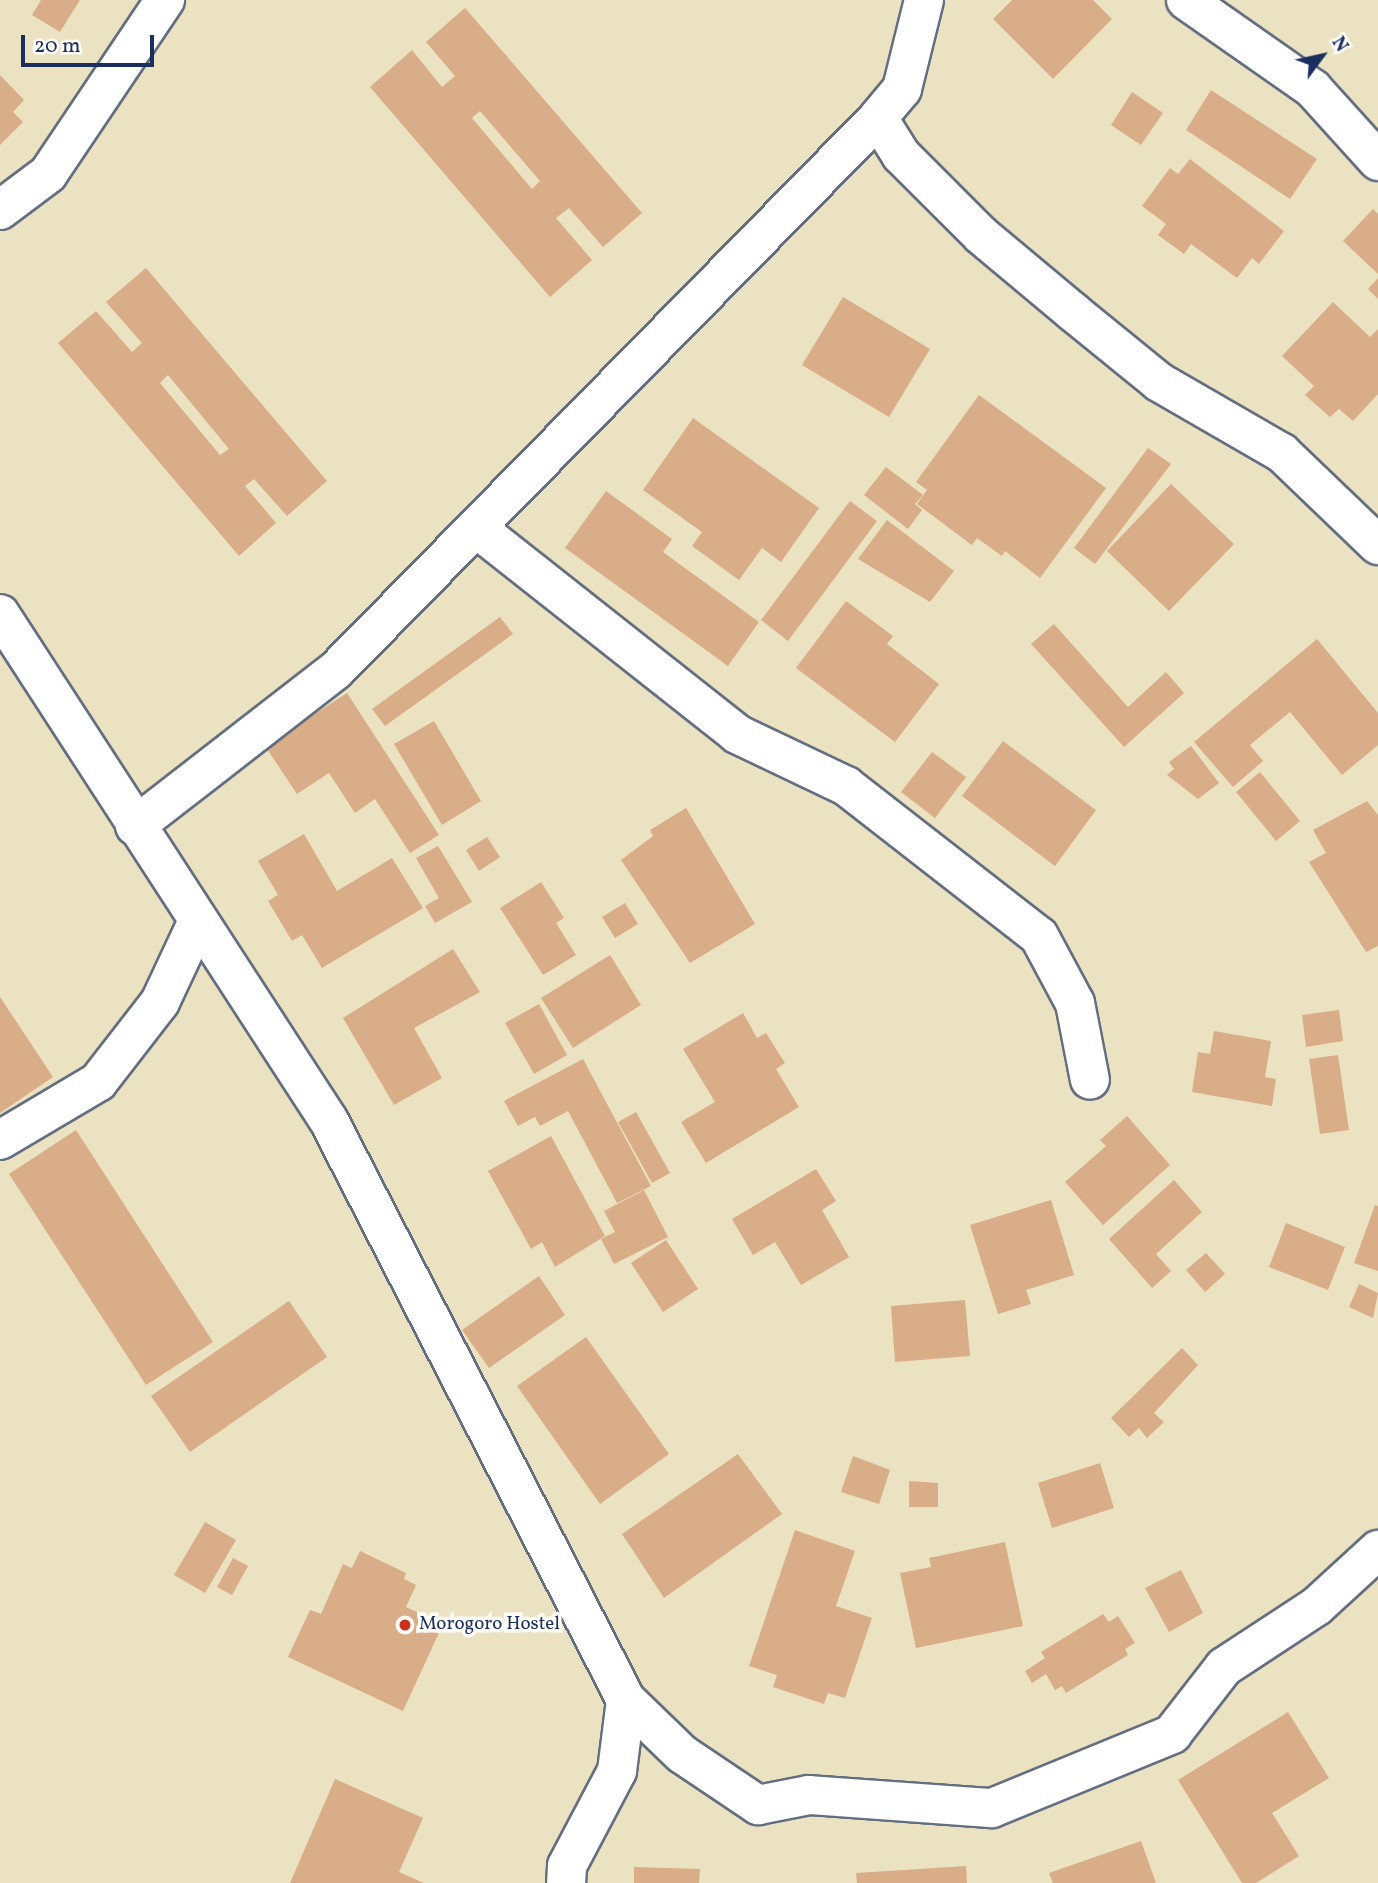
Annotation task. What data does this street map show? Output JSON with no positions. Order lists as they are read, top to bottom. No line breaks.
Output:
{"places":["Morogoro Hostel"],"scale_bar":"20 m","north":"top right"}
